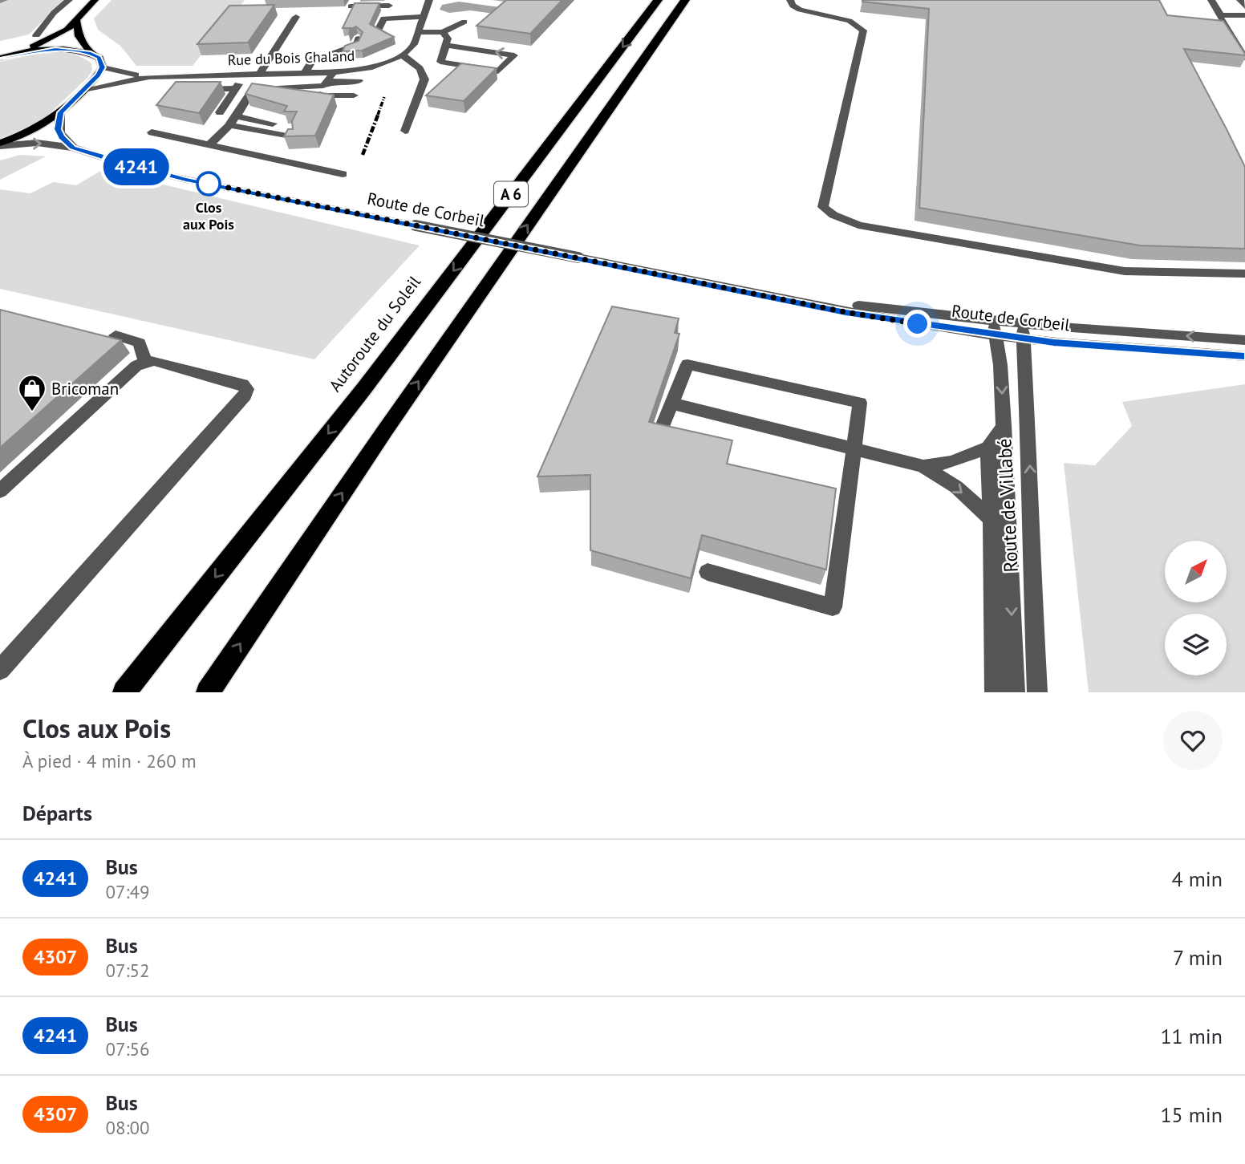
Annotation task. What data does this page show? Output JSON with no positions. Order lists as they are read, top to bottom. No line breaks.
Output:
{"streets":{"highway":["A 6","Autoroute du Soleil"],"street":["Rue du Bois Chaland","Route de Corbeil","Route de Villabé"]},"crossings":[["Route de Corbeil","Route de Villabé"]],"places":{"other":["Clos aux Pois"],"shop":["Bricoman"]},"lines":["bus line 4241"],"north":"top right","page":{"on_map":"4241","heading":[["Clos aux Pois","À pied · 4 min · 260 m"],"Départs"],"list":[{"mark":"4241","name":"Bus","note":"07:49","value":"4 min"},{"mark":"4307","name":"Bus","note":"07:52","value":"7 min"},{"mark":"4241","name":"Bus","note":"07:56","value":"11 min"},{"mark":"4307","name":"Bus","note":"08:00","value":"15 min"}]}}
